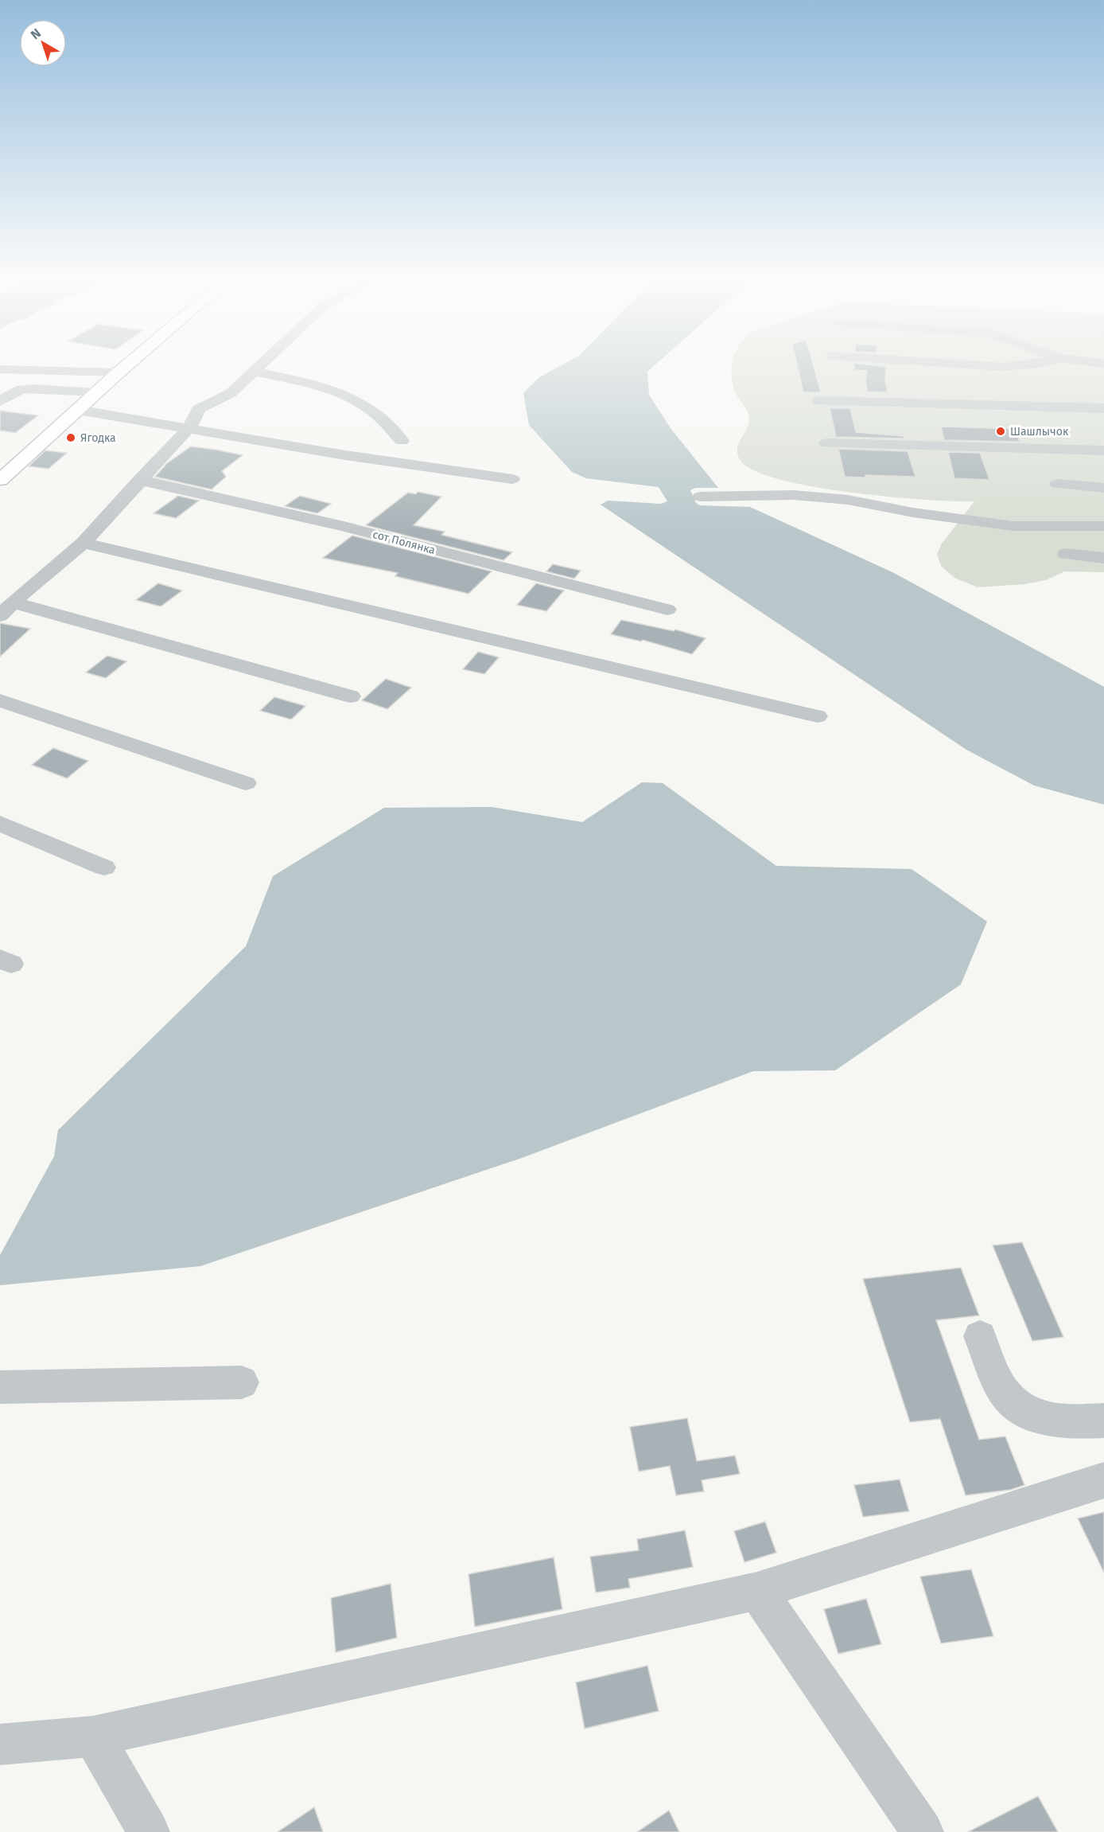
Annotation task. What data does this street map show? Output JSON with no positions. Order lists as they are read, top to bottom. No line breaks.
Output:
{"streets":{"street":["сот Полянка"]},"places":["Шашлычок","Ягодка"],"north":"top left"}
